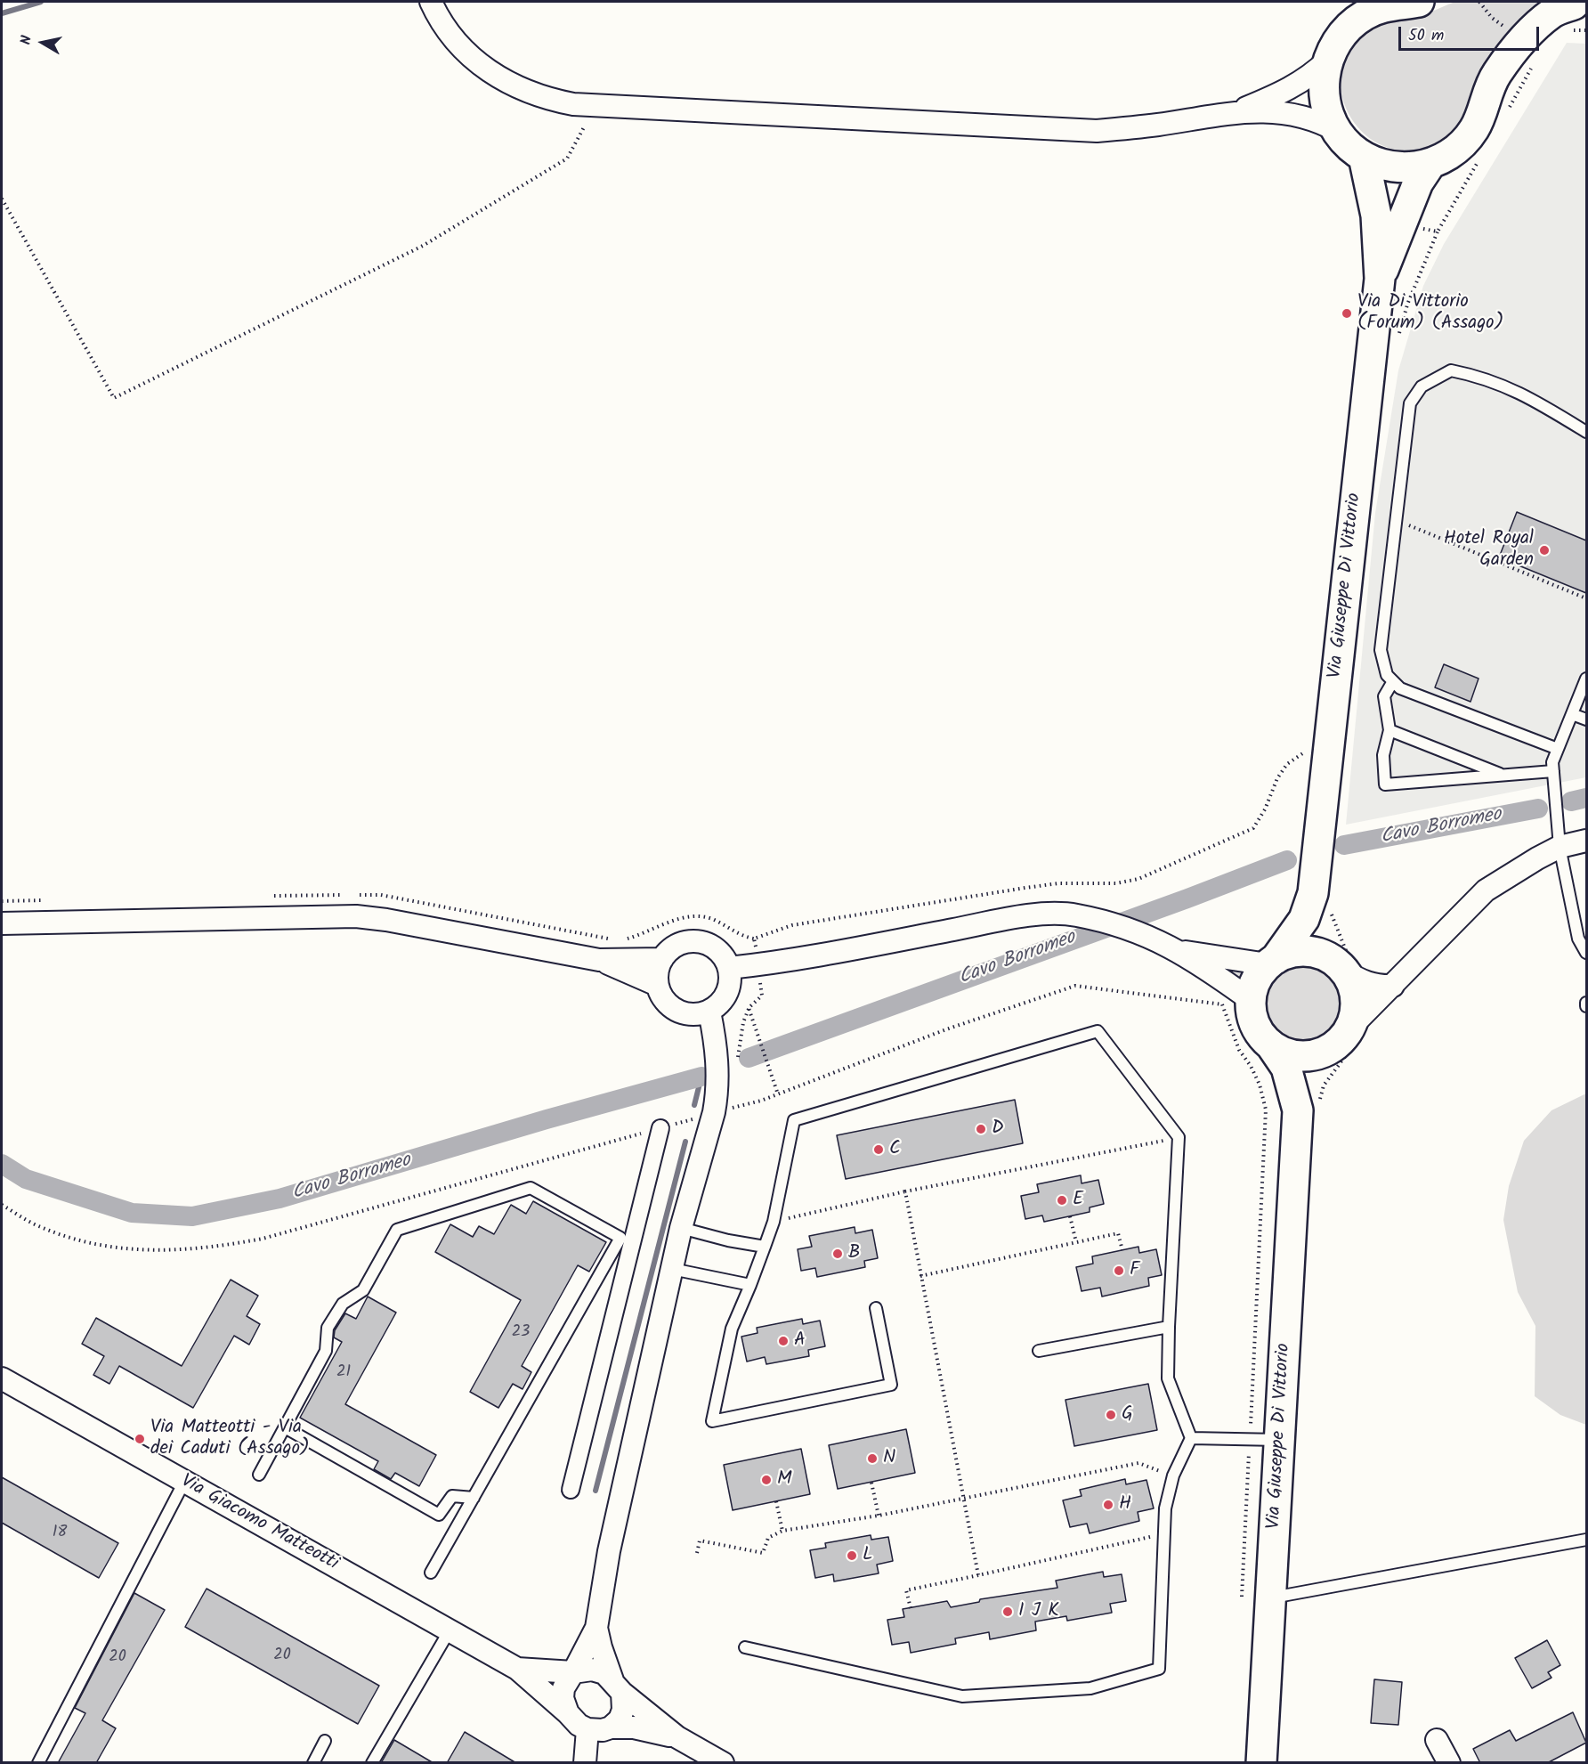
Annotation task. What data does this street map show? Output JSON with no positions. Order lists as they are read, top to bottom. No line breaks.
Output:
{"streets":{"main road":["Via Giuseppe Di Vittorio"],"street":["Via Giacomo Matteotti"]},"water":["Cavo Borromeo"],"places":["Via Di Vittorio (Forum) (Assago)","Hotel Royal Garden","D","C","E","B","F","A","G","Via Matteotti - Via dei Caduti (Assago)","N","M","H","L","I J K"],"house_numbers":["23","21","18","20","20"],"scale_bar":"50 m","north":"left"}
